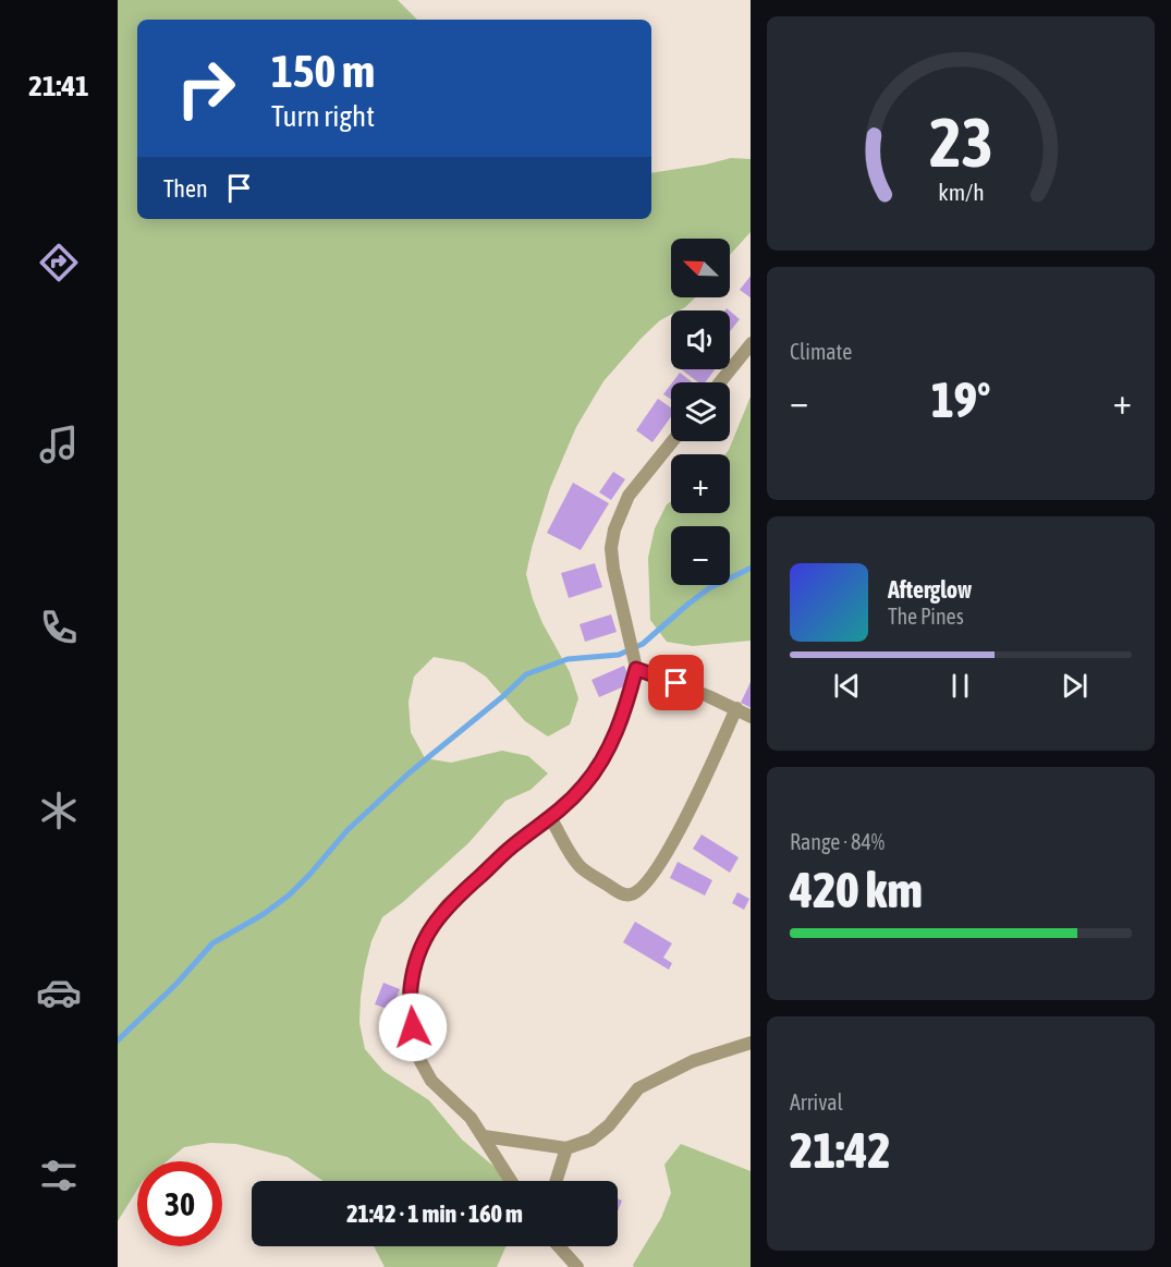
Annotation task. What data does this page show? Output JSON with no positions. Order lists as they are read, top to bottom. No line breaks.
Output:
{"north":"top left","page":{"tabs":"21:41","turn":["150 m","Turn right"],"then":"Then","map_buttons":["+","−"],"tile":["Climate",["Range · 84%","420 km"],["Arrival","21:42"]],"heat":["−","19°","+"],"song":["Afterglow","The Pines"],"limit":"30","trip":"21:42 · 1 min · 160 m","gauge":["23","km/h"]}}
